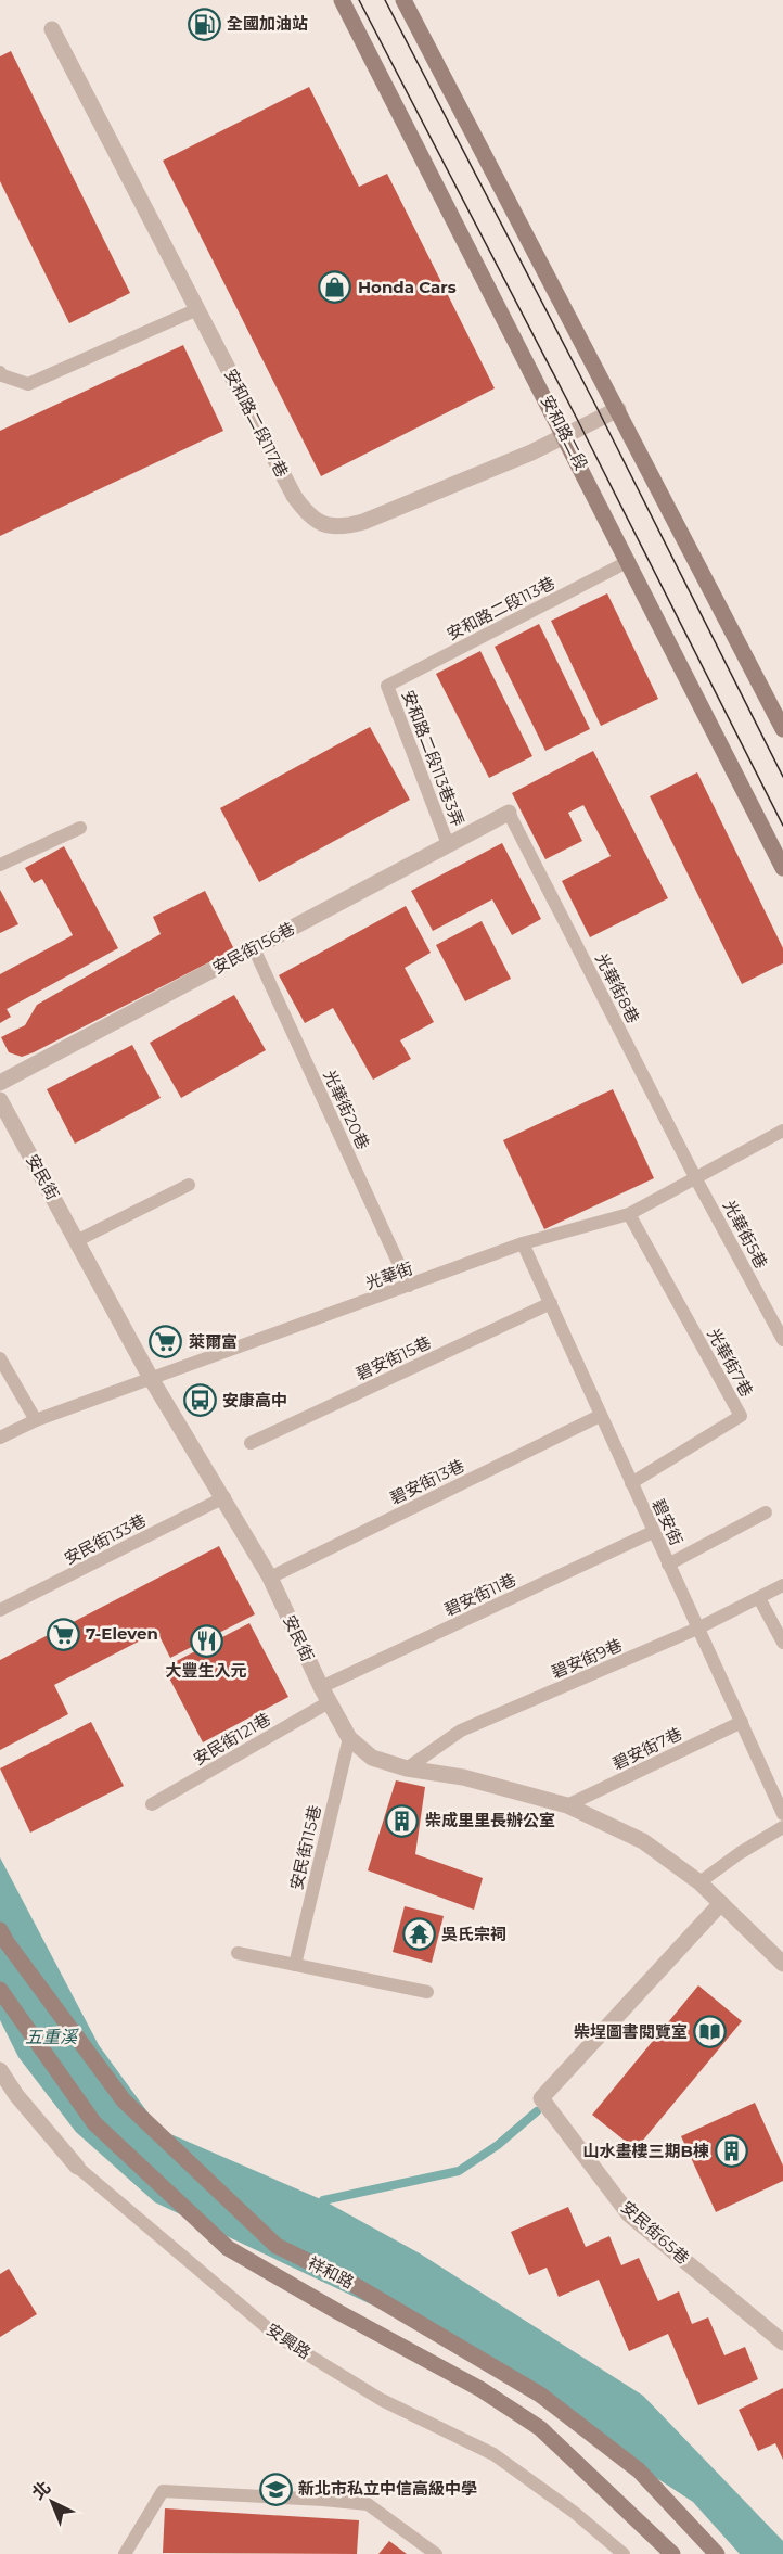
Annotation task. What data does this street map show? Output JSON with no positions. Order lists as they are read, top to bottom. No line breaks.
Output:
{"streets":{"main road":["安和路二段","祥和路"],"street":["安和路二段117巷","安民街156巷","安民街","安民街65巷","安興路"],"lane":["安和路二段113巷","安和路二段113巷3弄","光華街8巷","光華街20巷","光華街5巷","光華街","碧安街15巷","光華街7巷","碧安街13巷","碧安街","安民街133巷","碧安街11巷","碧安街9巷","安民街121巷","碧安街7巷","安民街115巷"]},"crossings":[["安和路二段117巷","安和路二段"],["安和路二段","安和路二段113巷"],["安和路二段113巷","安和路二段113巷3弄"],["安和路二段113巷3弄","安民街156巷"],["安民街156巷","光華街8巷"],["安民街156巷","光華街20巷"],["光華街8巷","光華街5巷"],["光華街8巷","光華街"],["光華街20巷","光華街"],["安民街","光華街"],["安民街","碧安街13巷"],["安民街","安民街133巷"],["安民街","碧安街11巷"],["安民街","碧安街9巷"],["安民街","安民街121巷"],["安民街","碧安街7巷"],["安民街","安民街115巷"],["安民街","安民街65巷"],["光華街5巷","光華街"],["光華街","光華街7巷"],["光華街","碧安街"],["碧安街15巷","碧安街"],["光華街7巷","碧安街"],["碧安街13巷","碧安街"],["碧安街","碧安街11巷"],["碧安街","碧安街9巷"],["碧安街","碧安街7巷"],["碧安街11巷","安民街121巷"]],"water":["五重溪"],"places":{"fuel station":["全國加油站"],"shop":["Honda Cars"],"supermarket":["萊爾富","7-Eleven"],"bus stop":["安康高中"],"restaurant":["大豐生入元"],"building":["柴成里里長辦公室","山水畫樓三期B棟"],"temple":["吳氏宗祠"],"library":["柴埕圖書閱覽室"],"school or university":["新北市私立中信高級中學"]},"north":"top left"}
